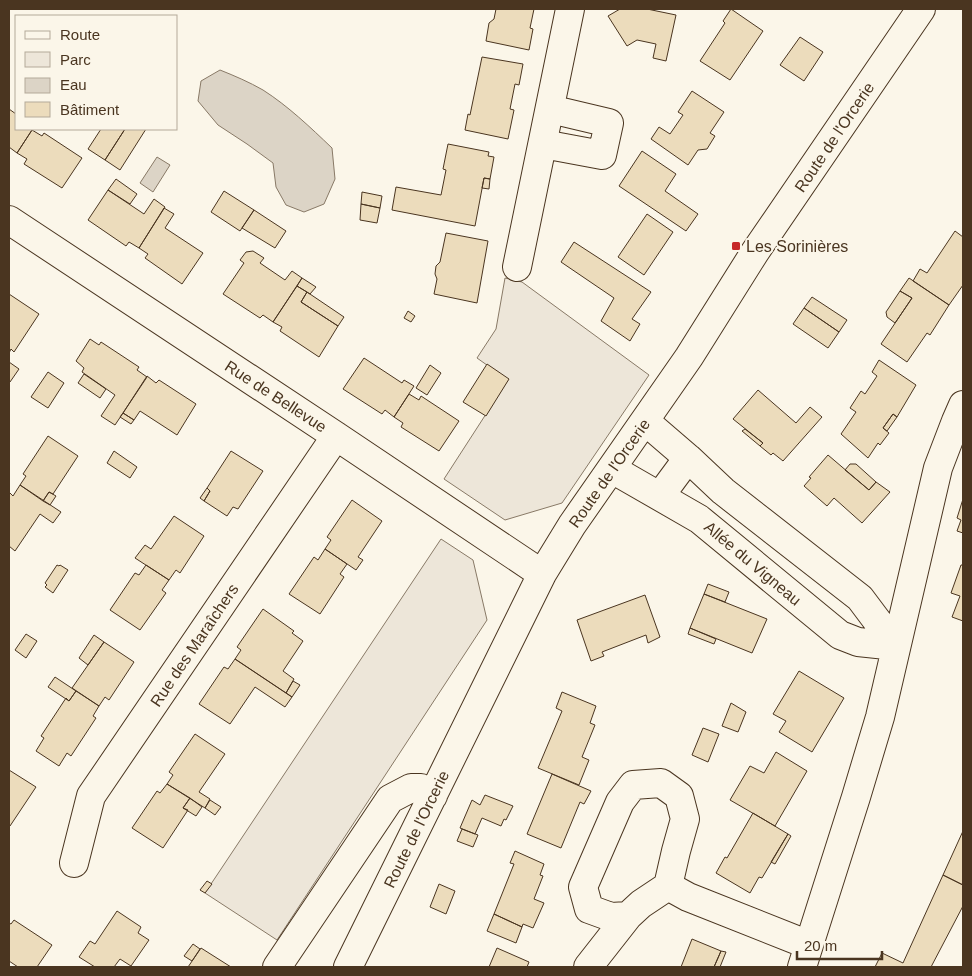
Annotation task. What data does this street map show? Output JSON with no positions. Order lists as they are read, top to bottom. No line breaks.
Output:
{"streets":{"street":["Route de l'Orcerie","Rue de Bellevue","Allée du Vigneau","Rue des Maraîchers"]},"crossings":[["Route de l'Orcerie","Rue de Bellevue"],["Route de l'Orcerie","Allée du Vigneau"],["Rue de Bellevue","Rue des Maraîchers"]],"places":{"transit":["Les Sorinières"]},"legend":["Route","Parc","Eau","Bâtiment"],"scale_bar":"20 m"}
